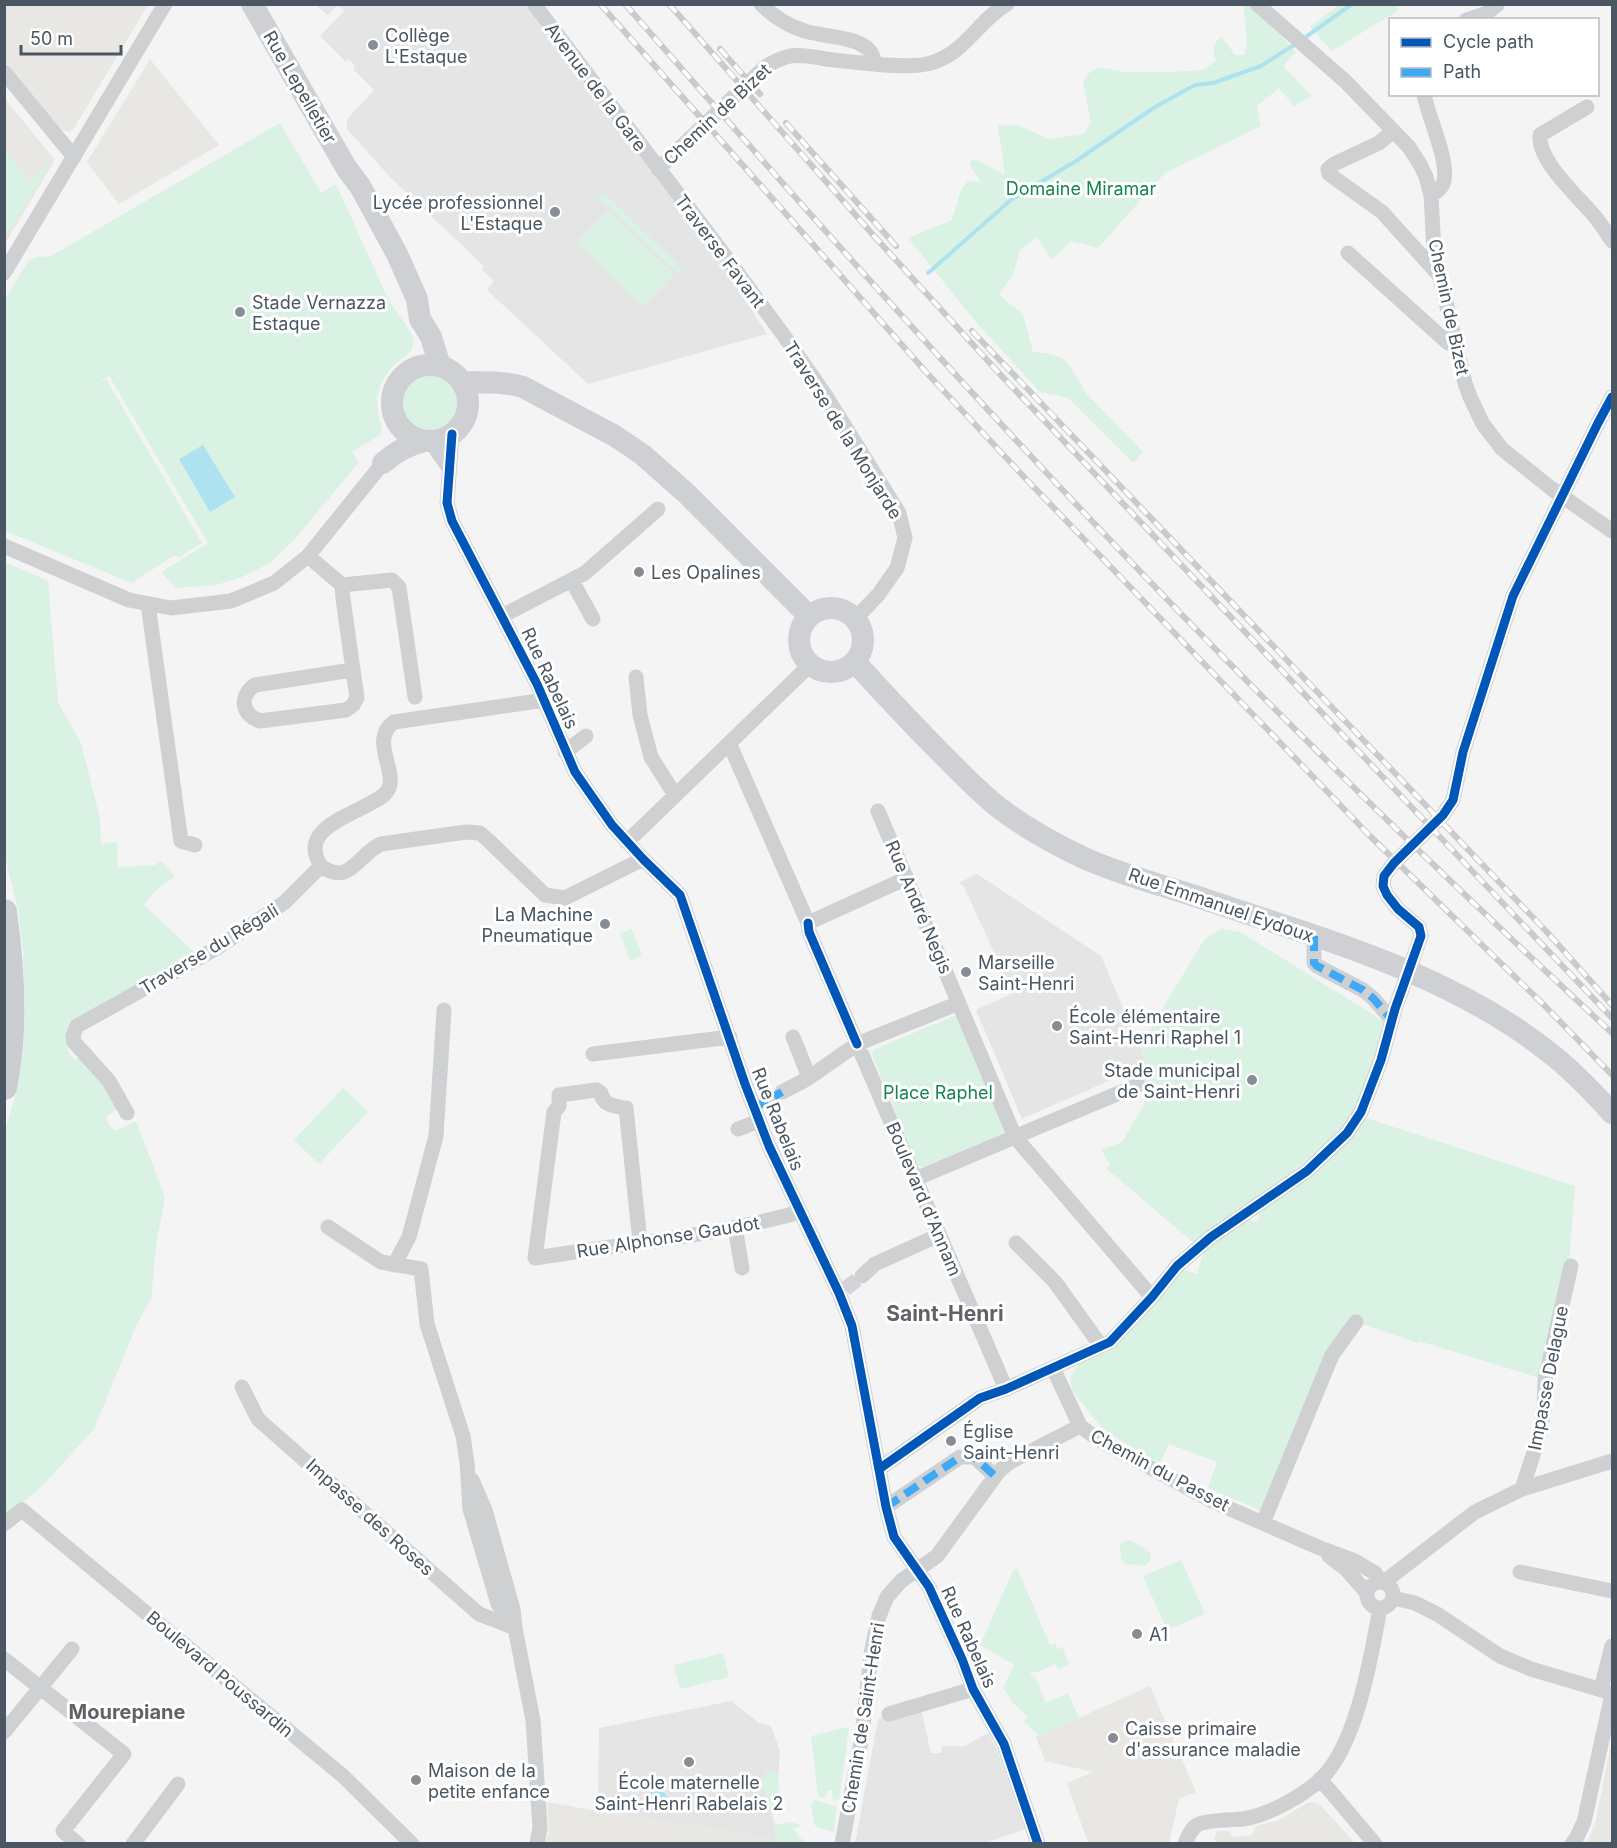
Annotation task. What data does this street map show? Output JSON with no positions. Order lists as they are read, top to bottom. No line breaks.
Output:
{"streets":{"street":["Rue Lepelletier","Avenue de la Gare","Chemin de Bizet","Traverse Favant","Traverse de la Monjarde","Rue Rabelais","Rue Emmanuel Eydoux","Rue André Negis","Traverse du Régali","Boulevard d'Annam","Rue Alphonse Gaudot","Impasse Delague","Chemin du Passet","Impasse des Roses","Boulevard Poussardin","Chemin de Saint-Henri"]},"crossings":[["Rue Lepelletier","Rue Rabelais"],["Avenue de la Gare","Chemin de Bizet"],["Avenue de la Gare","Traverse Favant"],["Chemin de Bizet","Traverse Favant"],["Traverse Favant","Traverse de la Monjarde"],["Traverse de la Monjarde","Rue Emmanuel Eydoux"],["Rue Rabelais","Rue Alphonse Gaudot"],["Rue Rabelais","Chemin de Saint-Henri"],["Chemin du Passet","Chemin de Saint-Henri"]],"districts":["Saint-Henri","Mourepiane"],"parks":["Domaine Miramar","Place Raphel"],"places":["Collège L'Estaque","Lycée professionnel L'Estaque","Stade Vernazza Estaque","Les Opalines","La Machine Pneumatique","Marseille Saint-Henri","École élémentaire Saint-Henri Raphel 1","Stade municipal de Saint-Henri","Église Saint-Henri","A1","Caisse primaire d'assurance maladie","École maternelle Saint-Henri Rabelais 2","Maison de la petite enfance"],"legend":["Cycle path","Path"],"scale_bar":"50 m"}
